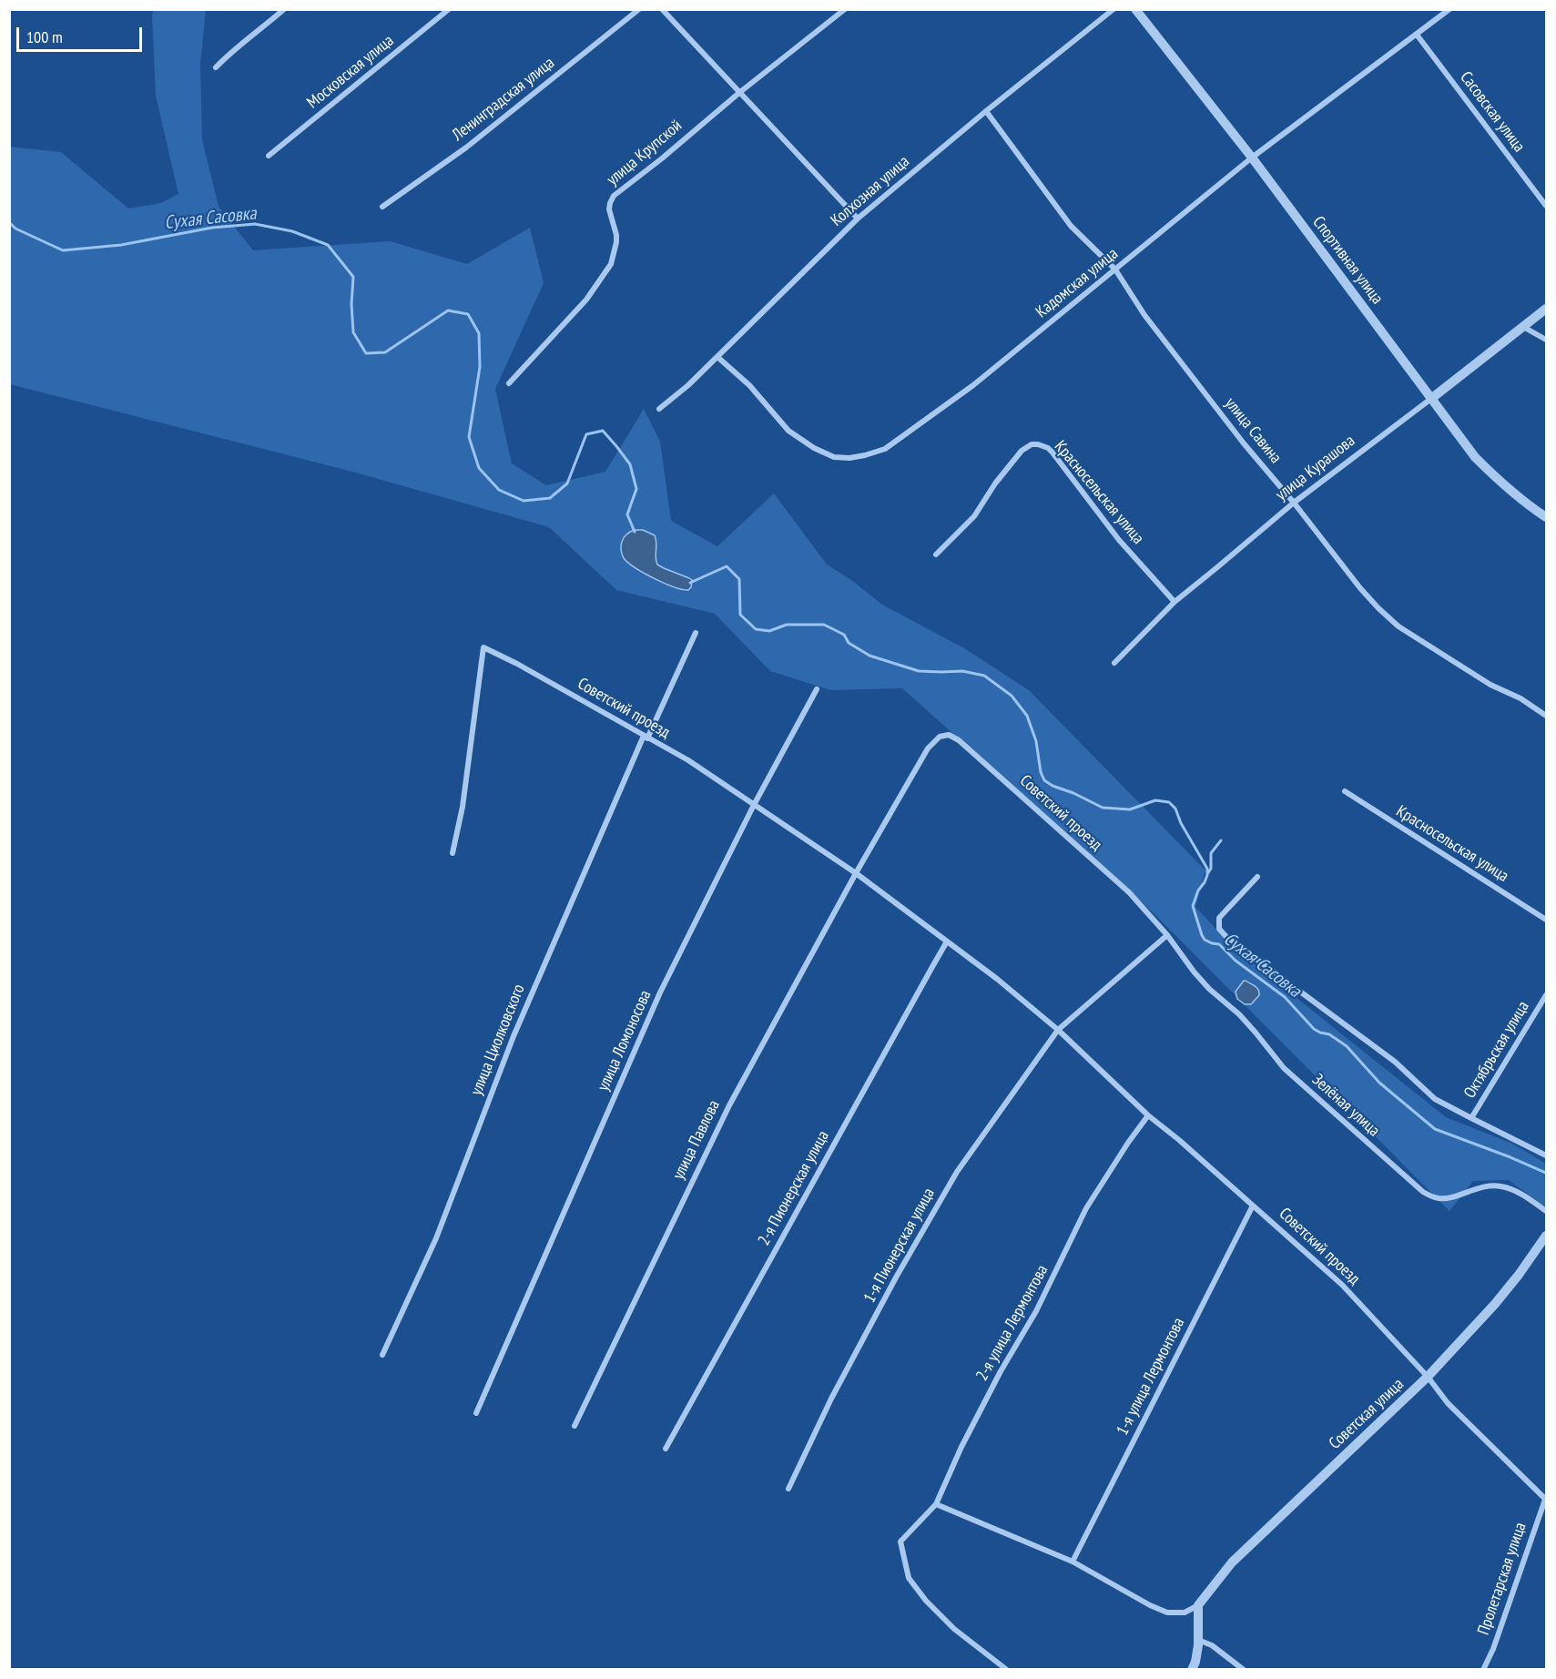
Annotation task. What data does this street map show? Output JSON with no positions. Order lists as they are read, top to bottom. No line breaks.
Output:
{"streets":{"street":["Московская улица","Ленинградская улица","Сасовская улица","улица Крупской","Колхозная улица","Спортивная улица","Кадомская улица","улица Савина","улица Курашова","Красносельская улица","Советский проезд","улица Циолковского","улица Ломоносова","Октябрьская улица","Зелёная улица","улица Павлова","2-я Пионерская улица","1-я Пионерская улица","2-я улица Лермонтова","1-я улица Лермонтова","Советская улица","Пролетарская улица"]},"crossings":[["Сасовская улица","Кадомская улица"],["Колхозная улица","Кадомская улица"],["Колхозная улица","улица Савина"],["Спортивная улица","Кадомская улица"],["Спортивная улица","улица Курашова"],["Кадомская улица","улица Савина"],["улица Савина","улица Курашова"],["улица Курашова","Красносельская улица"],["Советский проезд","улица Циолковского"],["Советский проезд","улица Ломоносова"],["Советский проезд","Зелёная улица"],["Советский проезд","улица Павлова"],["Советский проезд","2-я Пионерская улица"],["Советский проезд","1-я Пионерская улица"],["Советский проезд","2-я улица Лермонтова"],["Советский проезд","1-я улица Лермонтова"],["Советский проезд","Советская улица"],["Советский проезд","Пролетарская улица"]],"water":["Сухая Сасовка"],"scale_bar":"100 m"}
